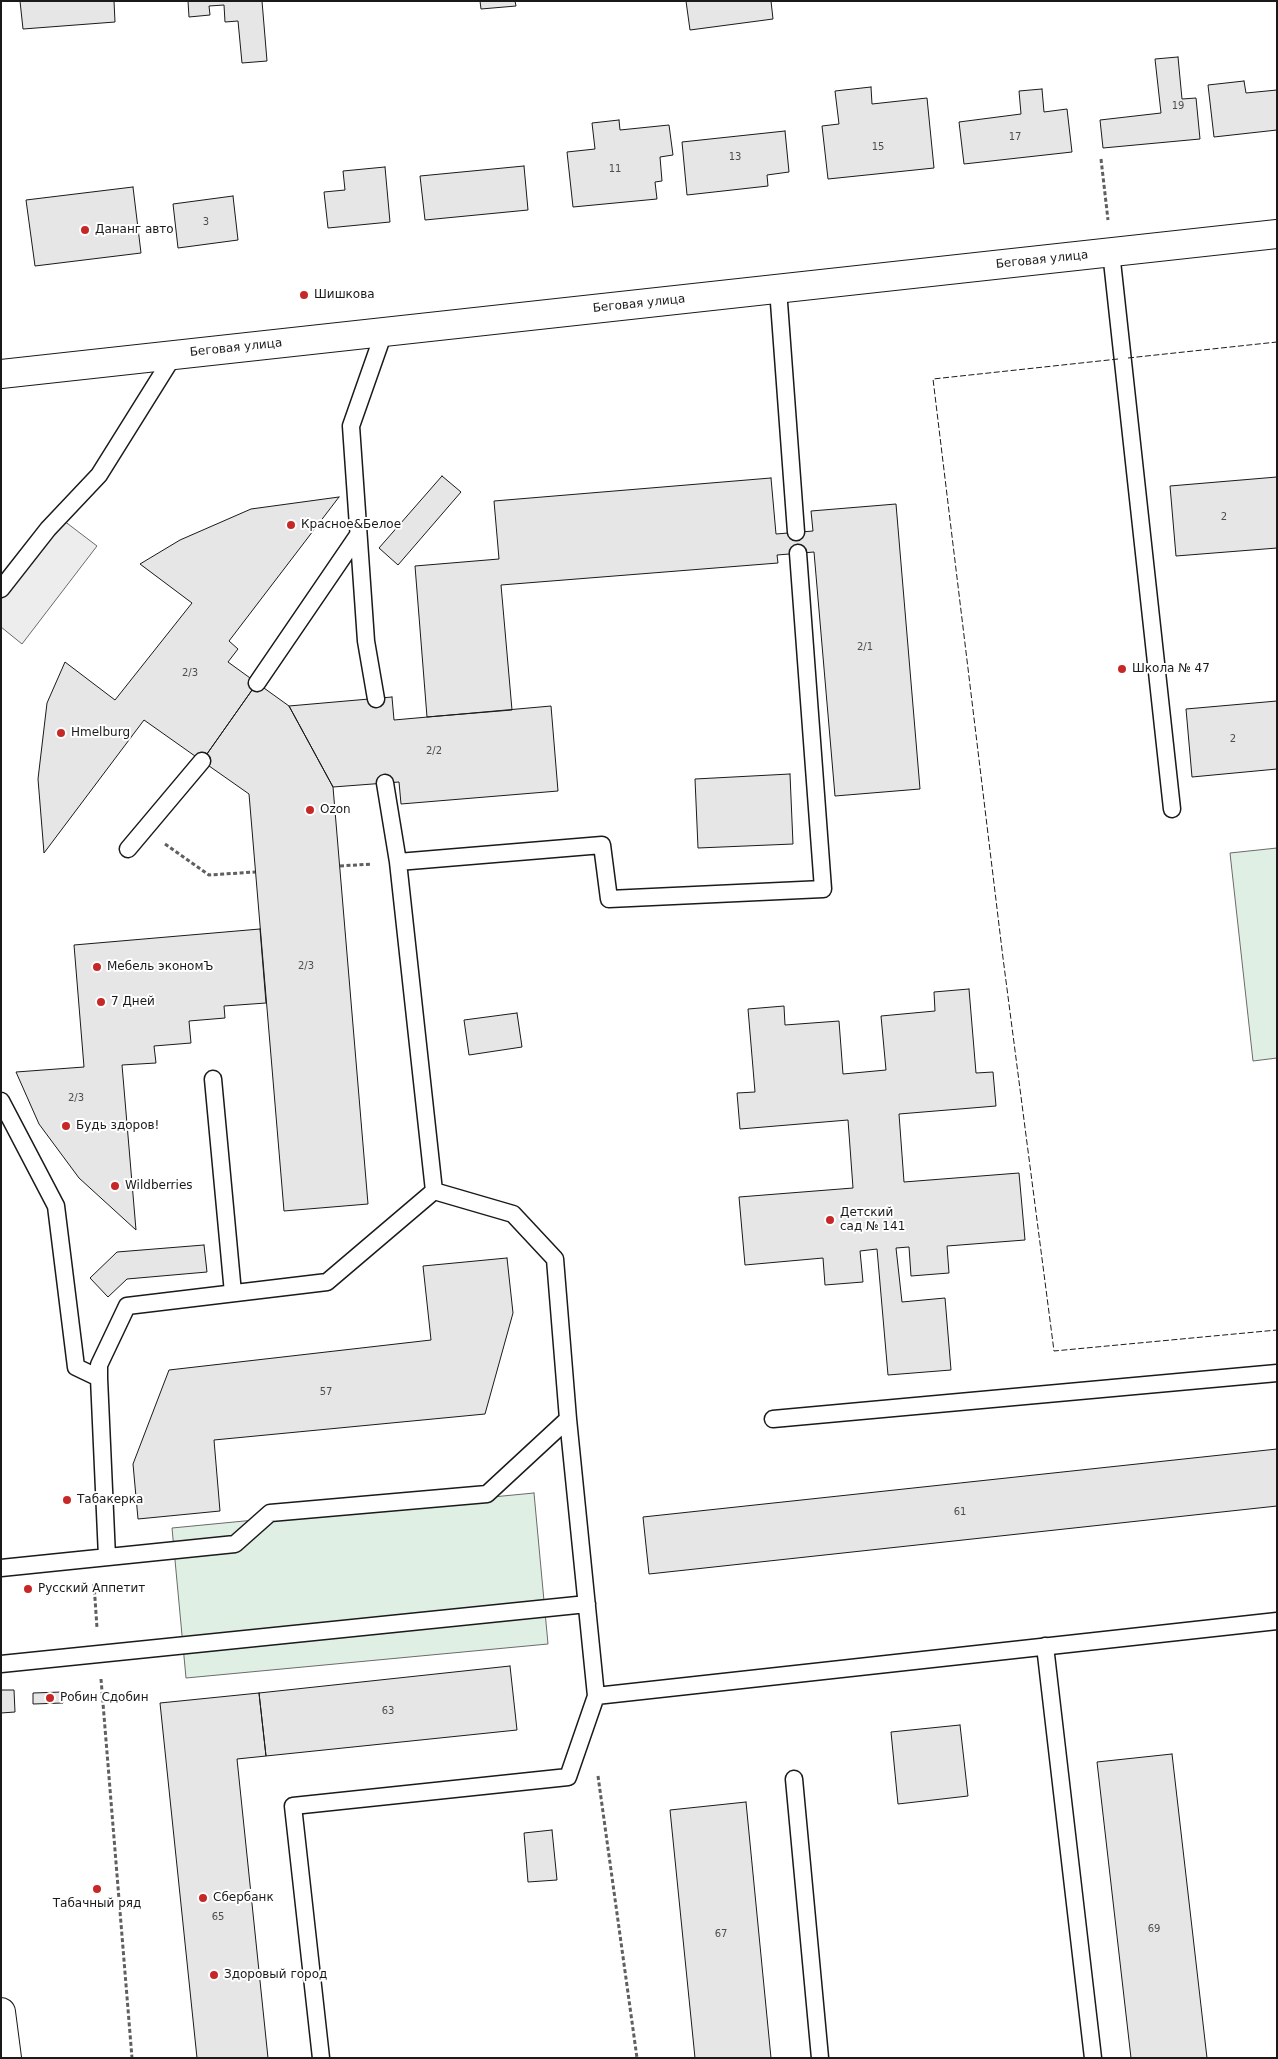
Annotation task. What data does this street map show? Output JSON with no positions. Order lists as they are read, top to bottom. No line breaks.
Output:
{"streets":{"street":["Беговая улица"]},"places":["Дананг авто","Шишкова","Красное&Белое","Школа № 47","Hmelburg","Ozon","Мебель экономЪ","7 Дней","Будь здоров!","Wildberries","Детский сад № 141","Табакерка","Русский Аппетит","Робин Сдобин","Табачный ряд","Сбербанк","Здоровый город"],"house_numbers":["19","17","15","13","11","3","2","2/1","2/3","2","2/2","2/3","2/3","57","61","63","65","69","67"]}
